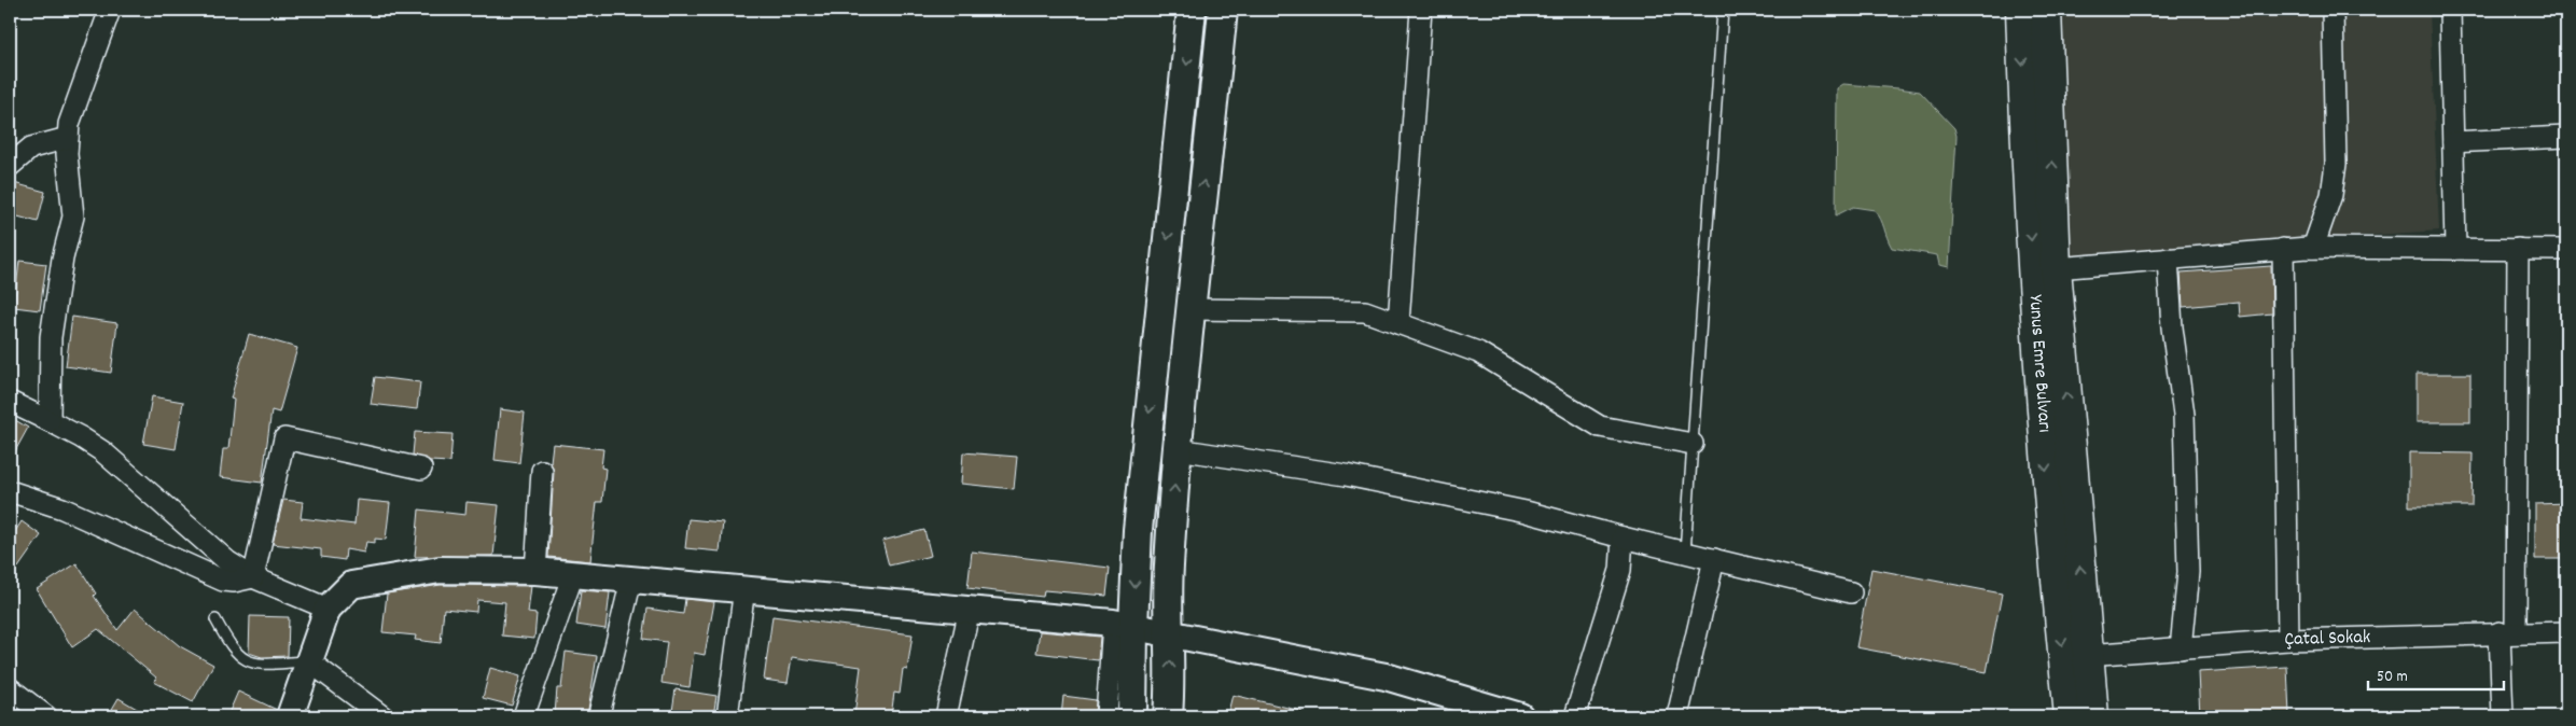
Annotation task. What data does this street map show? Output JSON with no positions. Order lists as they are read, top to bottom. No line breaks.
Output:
{"streets":{"main road":["Yunus Emre Bulvarı"],"street":["Çatal Sokak"]},"crossings":[["Yunus Emre Bulvarı","Çatal Sokak"]],"scale_bar":"50 m"}
